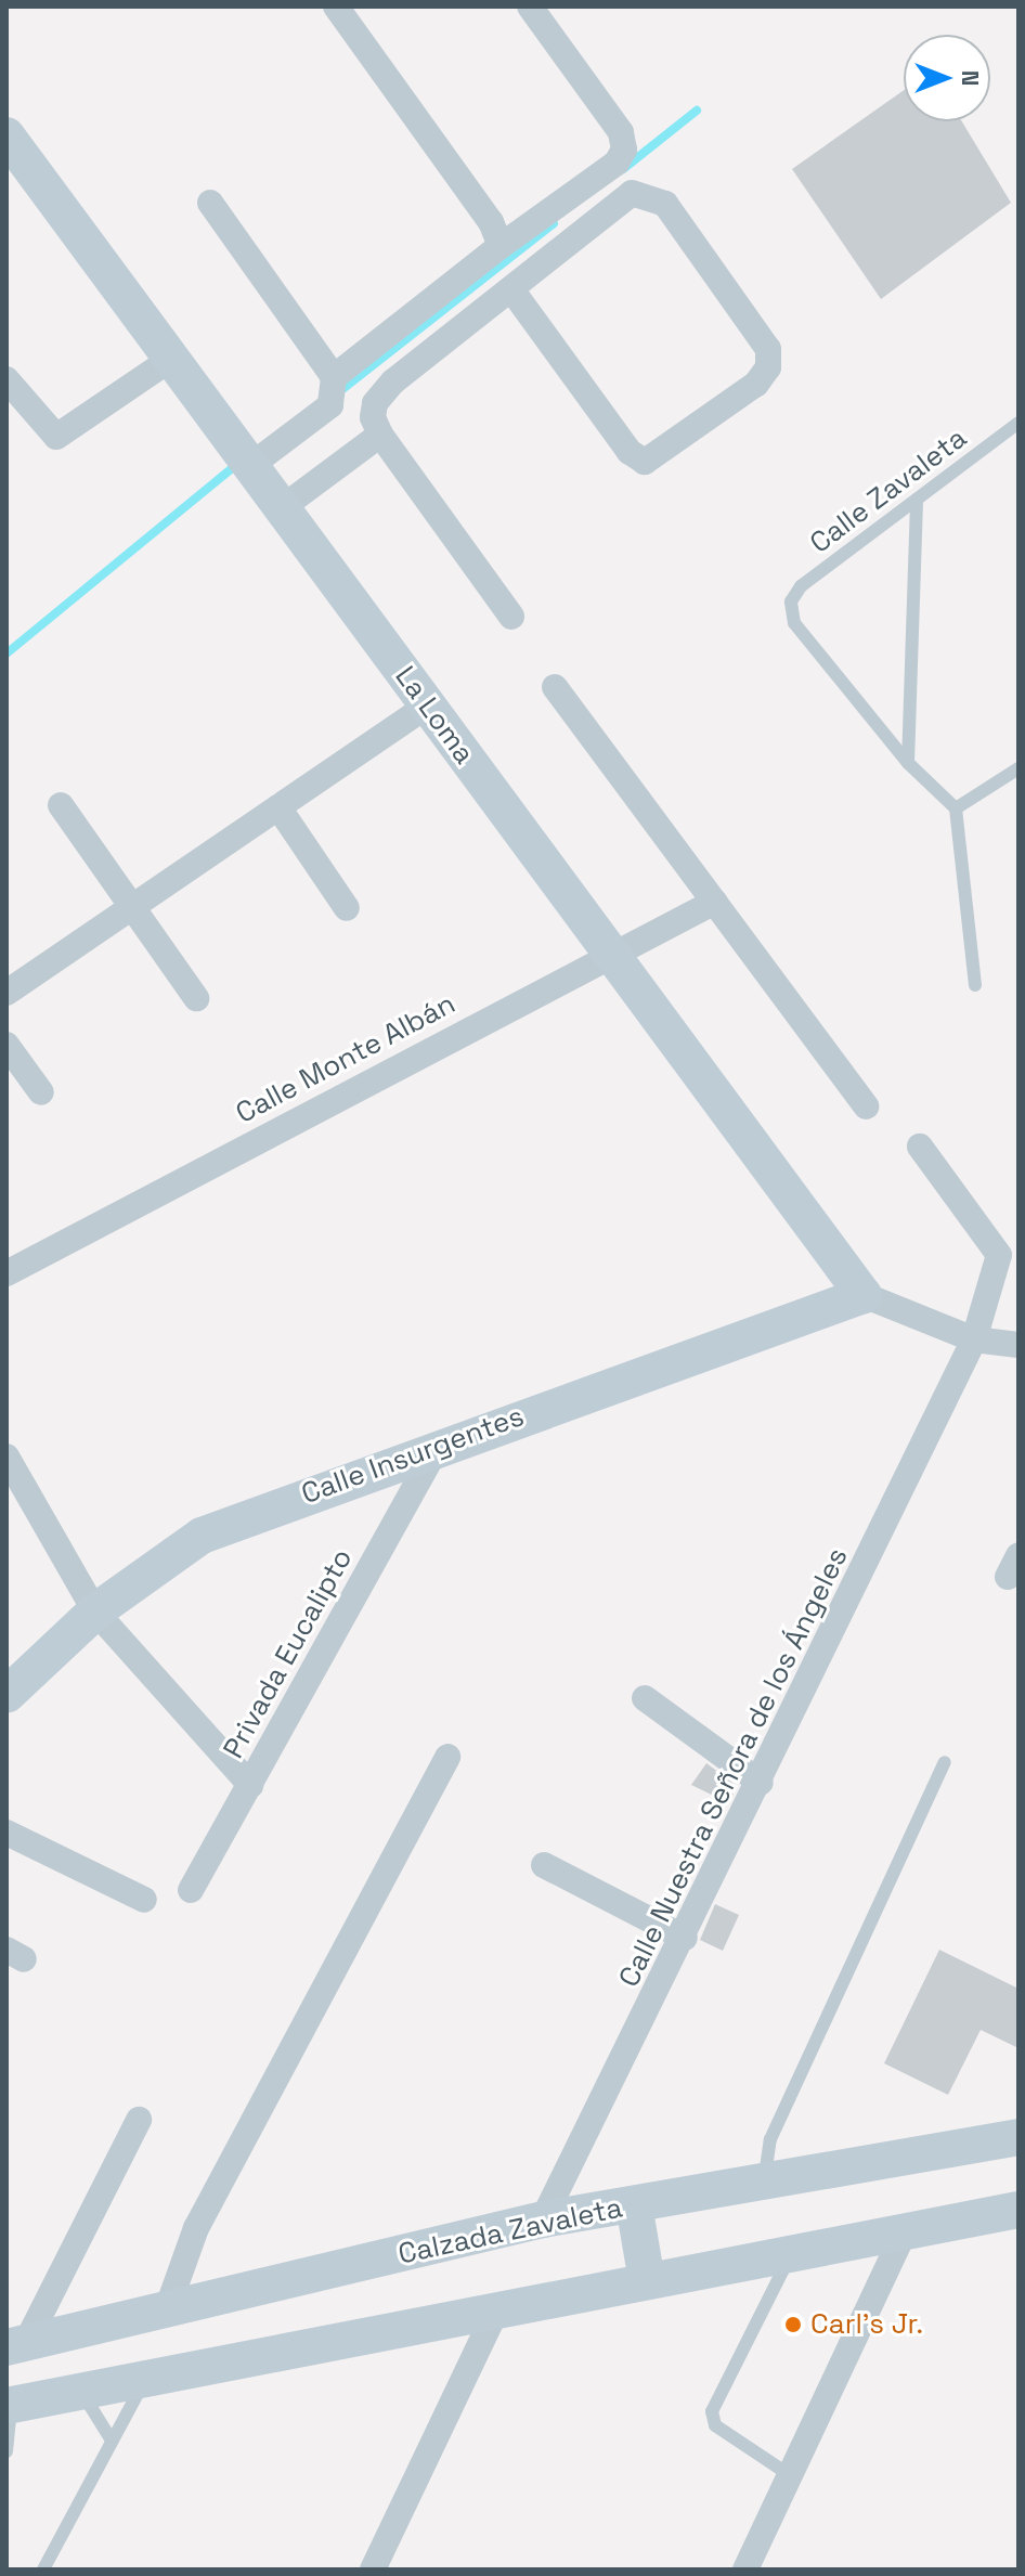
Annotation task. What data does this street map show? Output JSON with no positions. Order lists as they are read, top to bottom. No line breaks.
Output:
{"streets":{"street":["La Loma","Calle Monte Albán","Calle Insurgentes","Privada Eucalipto","Calle Nuestra Señora de los Ángeles","Calzada Zavaleta"],"lane":["Calle Zavaleta"]},"crossings":[["La Loma","Calle Monte Albán"],["La Loma","Calle Insurgentes"],["Calle Insurgentes","Privada Eucalipto"],["Calle Nuestra Señora de los Ángeles","Calzada Zavaleta"]],"places":["Carl's Jr."],"north":"right"}
